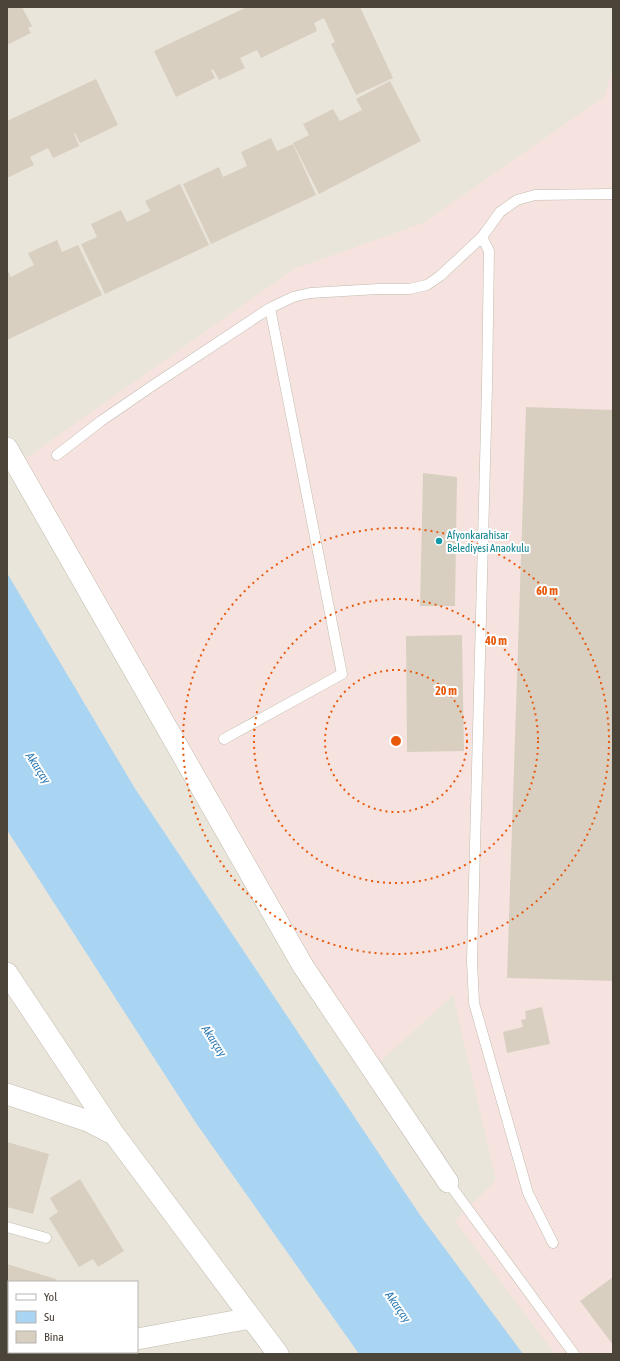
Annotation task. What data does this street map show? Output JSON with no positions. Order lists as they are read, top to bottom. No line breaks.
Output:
{"water":["Akarçay"],"places":["Afyonkarahisar Belediyesi Anaokulu"],"legend":["Yol","Su","Bina"],"rings":["60 m","40 m","20 m"]}
